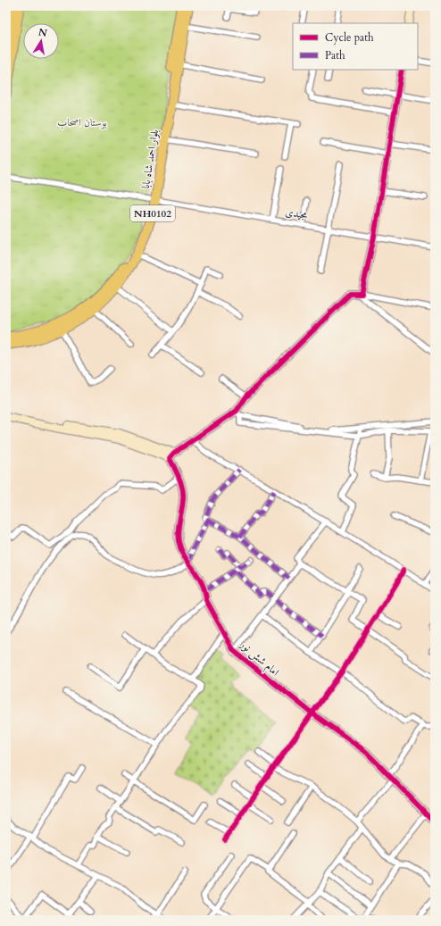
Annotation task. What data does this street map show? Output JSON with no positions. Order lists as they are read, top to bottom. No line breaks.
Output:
{"streets":{"highway":["بلوار احمد شاه بابا","NH0102"],"street":["مجیدی","امام شش نور"]},"crossings":[["بلوار احمد شاه بابا","مجیدی"]],"parks":["بوستان اصحاب"],"legend":["Cycle path","Path"],"north":"top"}
